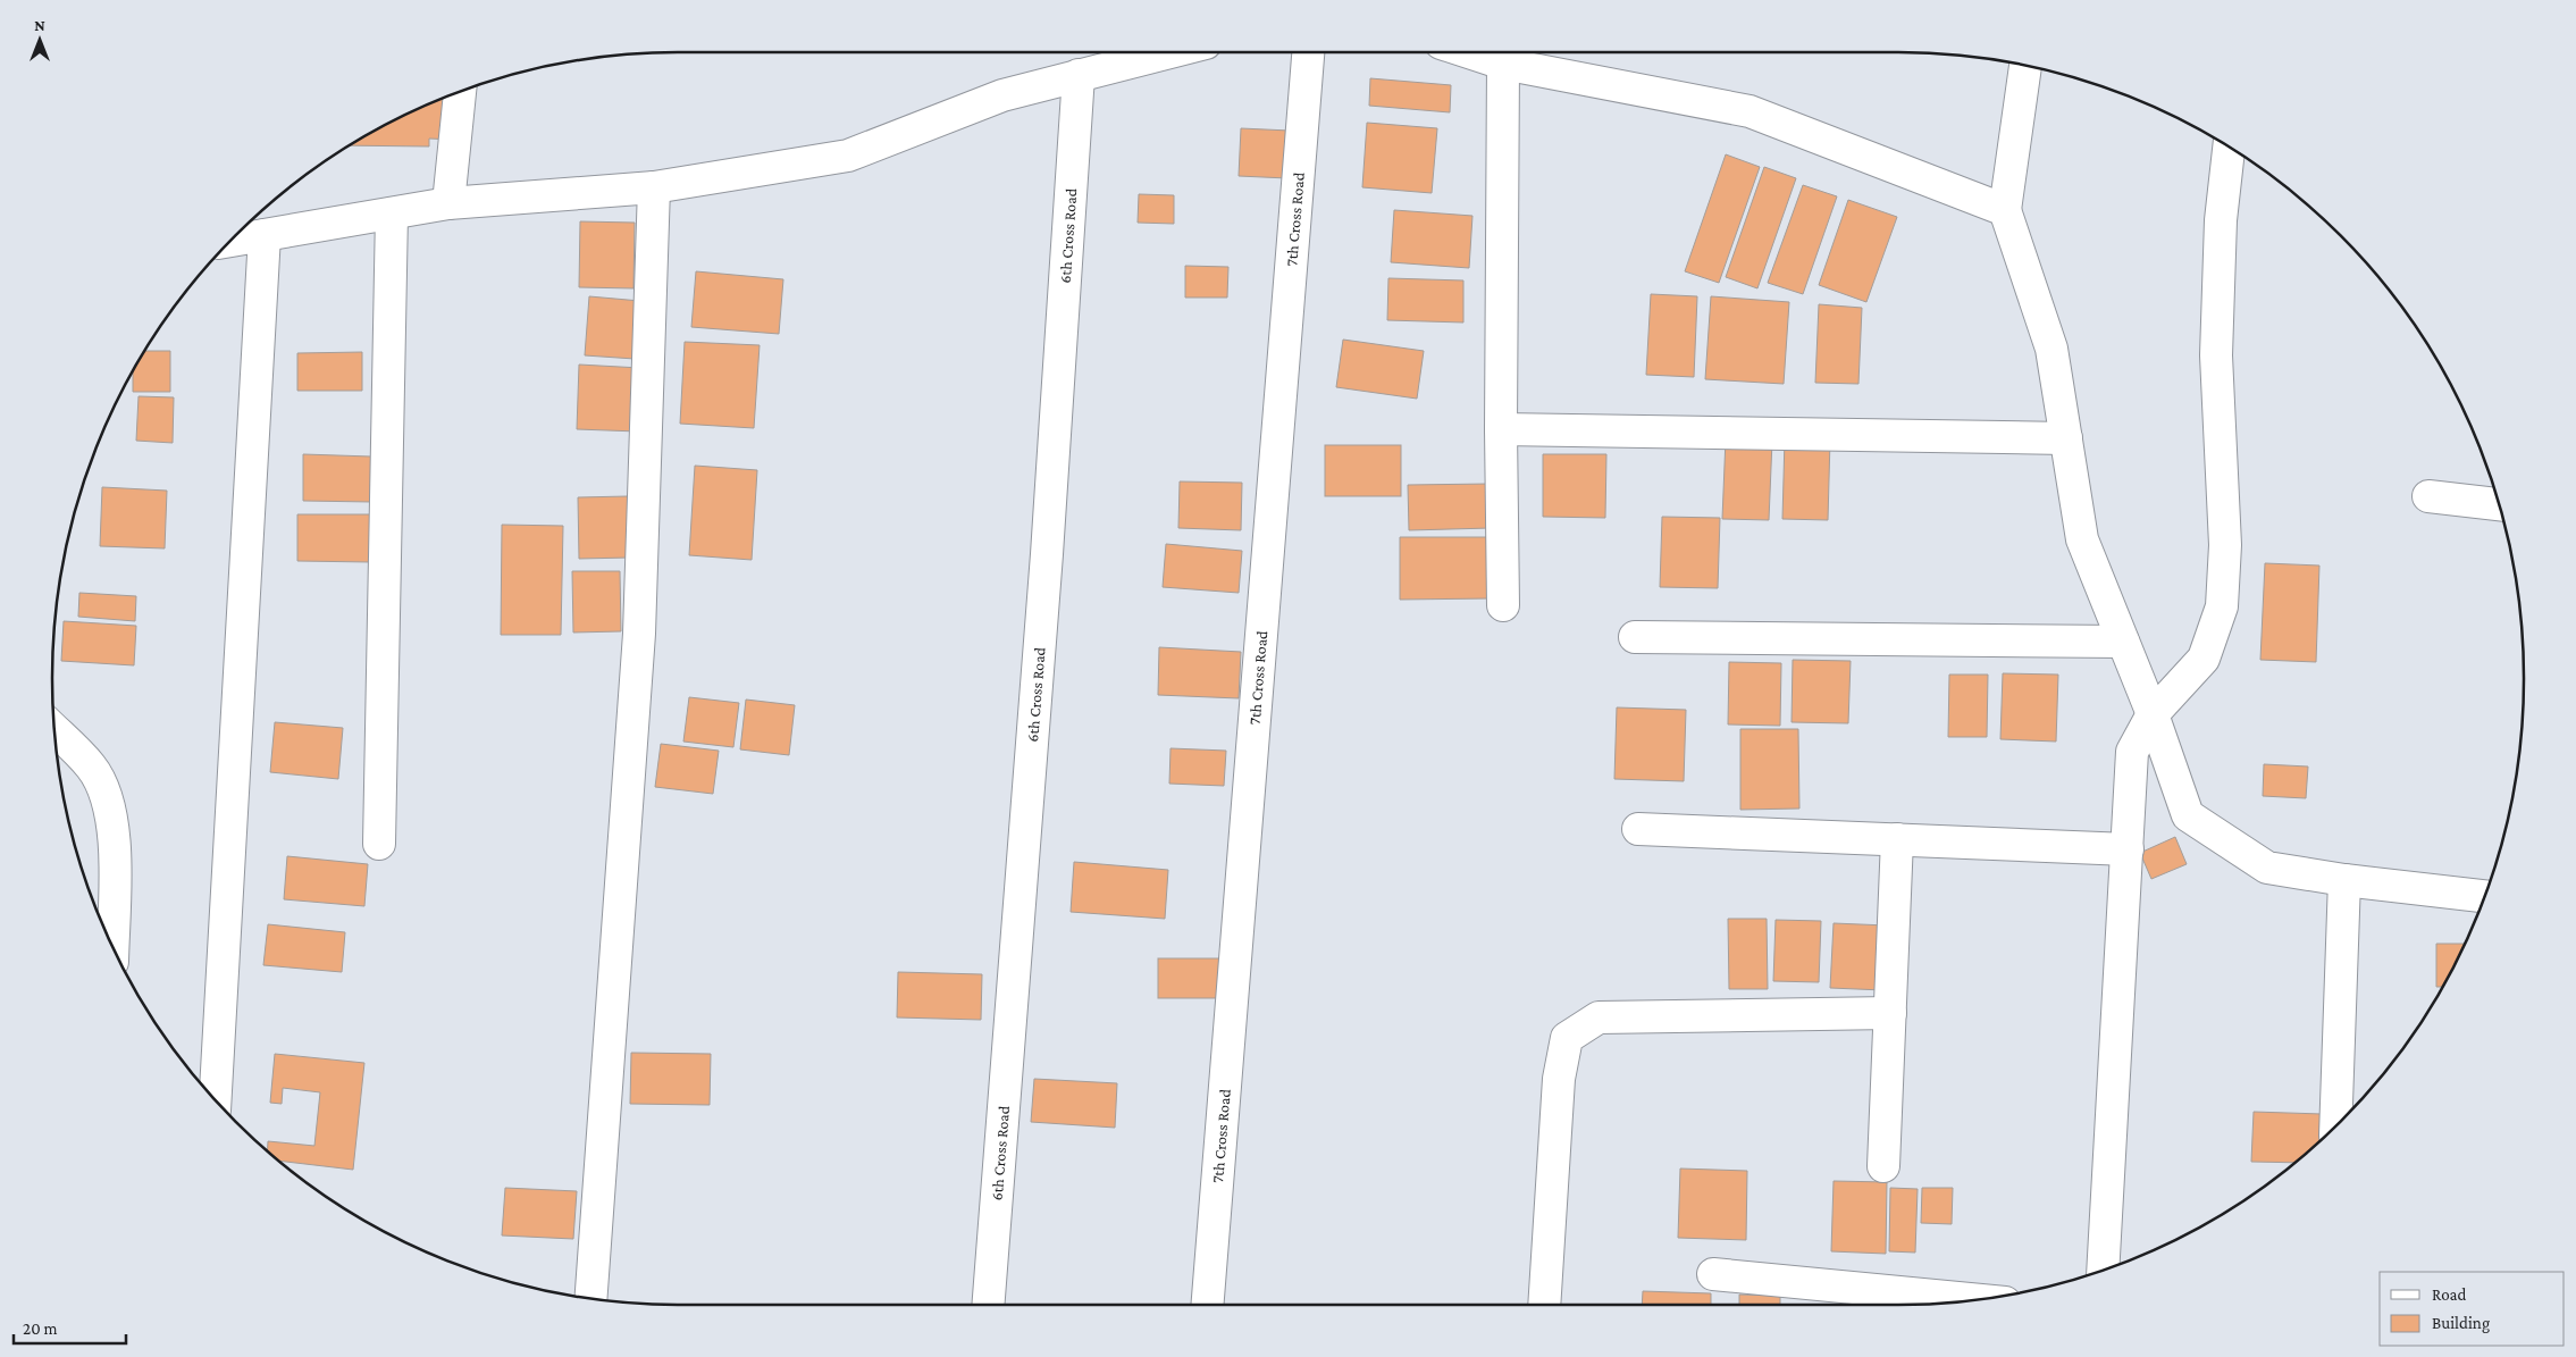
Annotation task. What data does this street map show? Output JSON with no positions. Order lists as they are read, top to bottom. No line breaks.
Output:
{"streets":{"street":["7th Cross Road","6th Cross Road"]},"legend":["Road","Building"],"scale_bar":"20 m","north":"top"}
